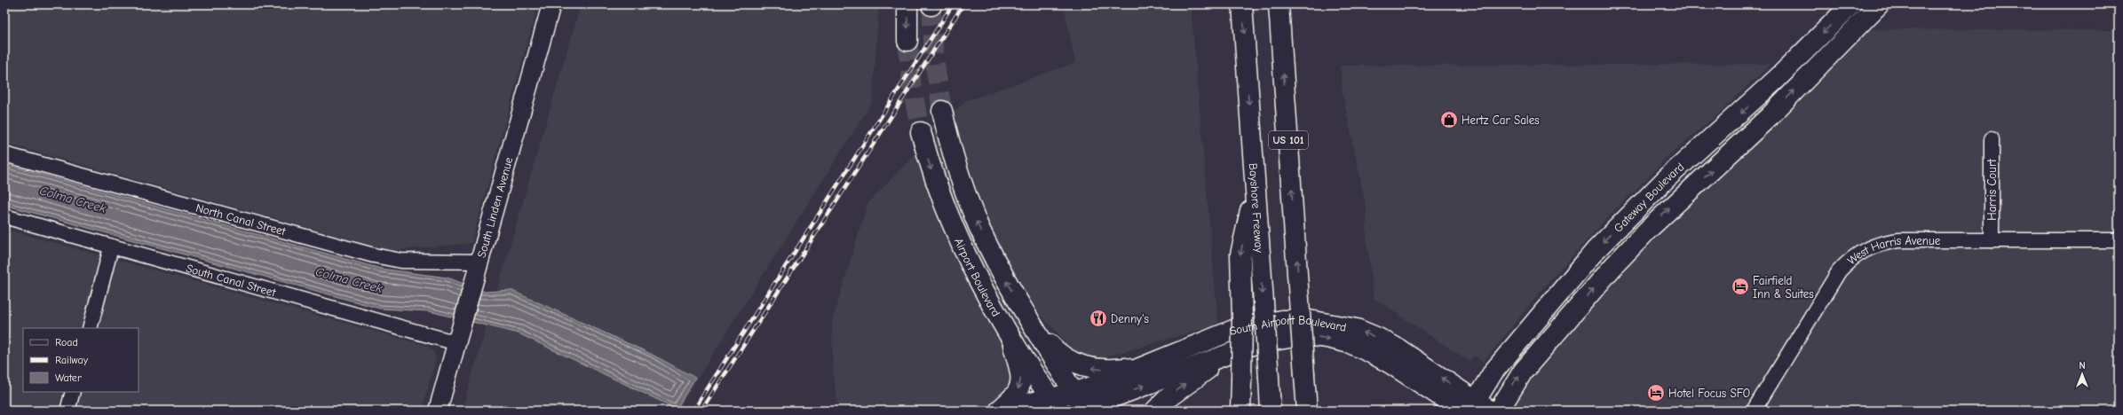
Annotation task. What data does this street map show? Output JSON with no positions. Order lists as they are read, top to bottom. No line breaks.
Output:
{"streets":{"main road":["US 101","Gateway Boulevard","Bayshore Freeway","Airport Boulevard","South Airport Boulevard"],"street":["Harris Court","South Linden Avenue","North Canal Street","West Harris Avenue","South Canal Street"]},"crossings":[["Harris Court","West Harris Avenue"],["Gateway Boulevard","South Airport Boulevard"],["South Linden Avenue","North Canal Street"],["South Linden Avenue","South Canal Street"],["Airport Boulevard","South Airport Boulevard"]],"water":["Colma Creek"],"places":{"shop":["Hertz Car Sales"],"hotel":["Fairfield Inn & Suites","Hotel Focus SFO"],"restaurant":["Denny's"]},"legend":["Road","Railway","Water"],"north":"top"}
